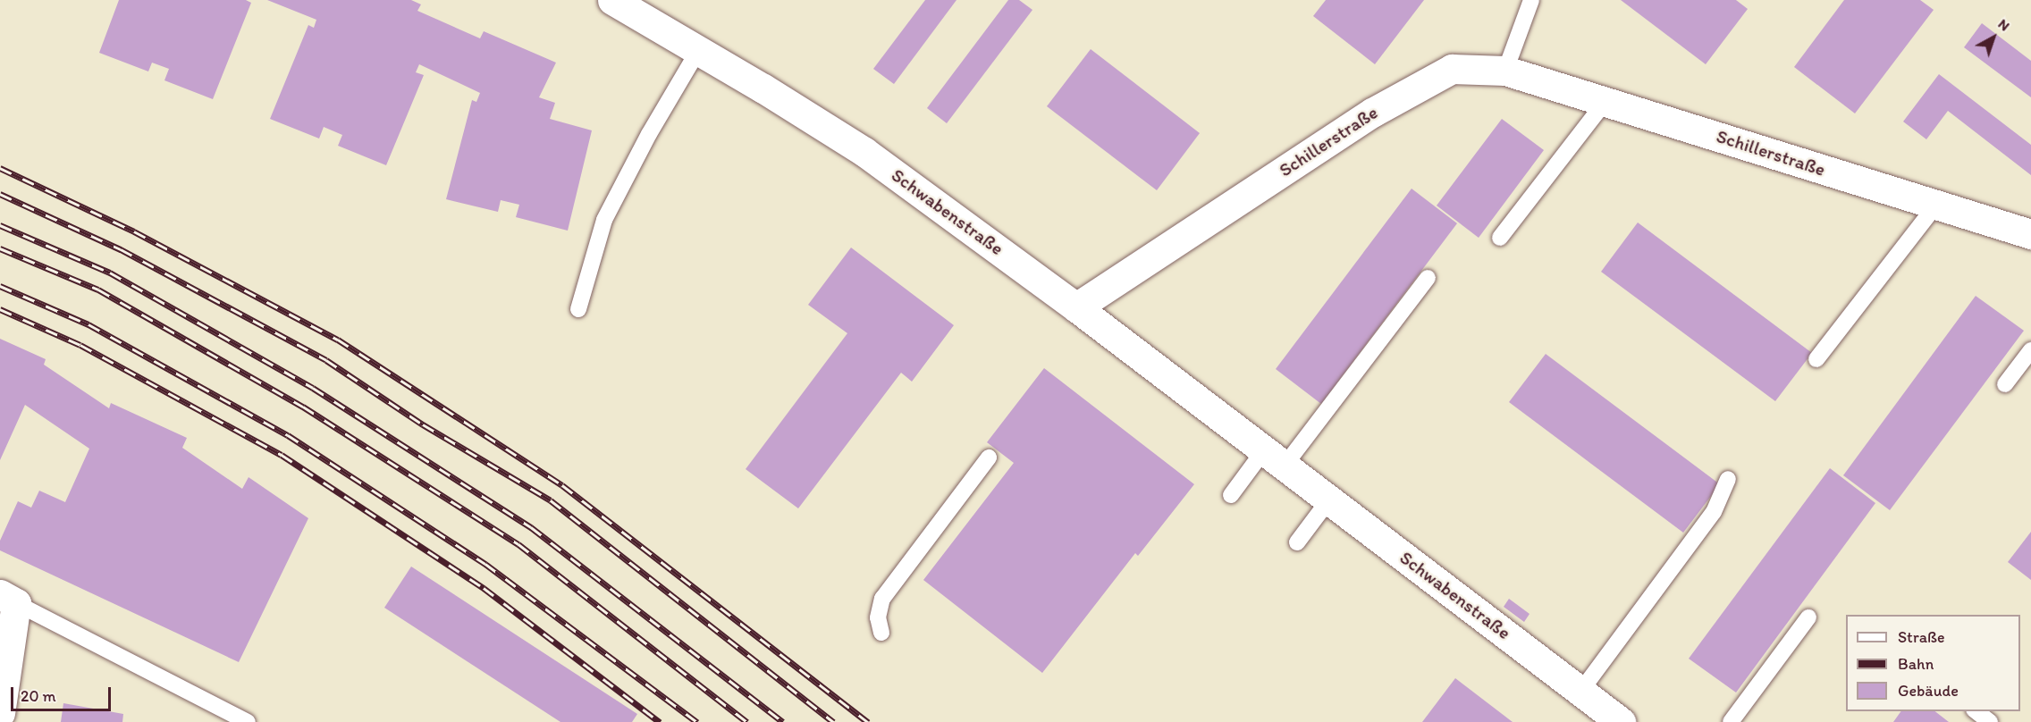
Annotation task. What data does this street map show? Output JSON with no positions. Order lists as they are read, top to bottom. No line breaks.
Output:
{"streets":{"street":["Schillerstraße","Schwabenstraße"]},"crossings":[["Schillerstraße","Schwabenstraße"]],"legend":["Straße","Bahn","Gebäude"],"scale_bar":"20 m","north":"top right"}
